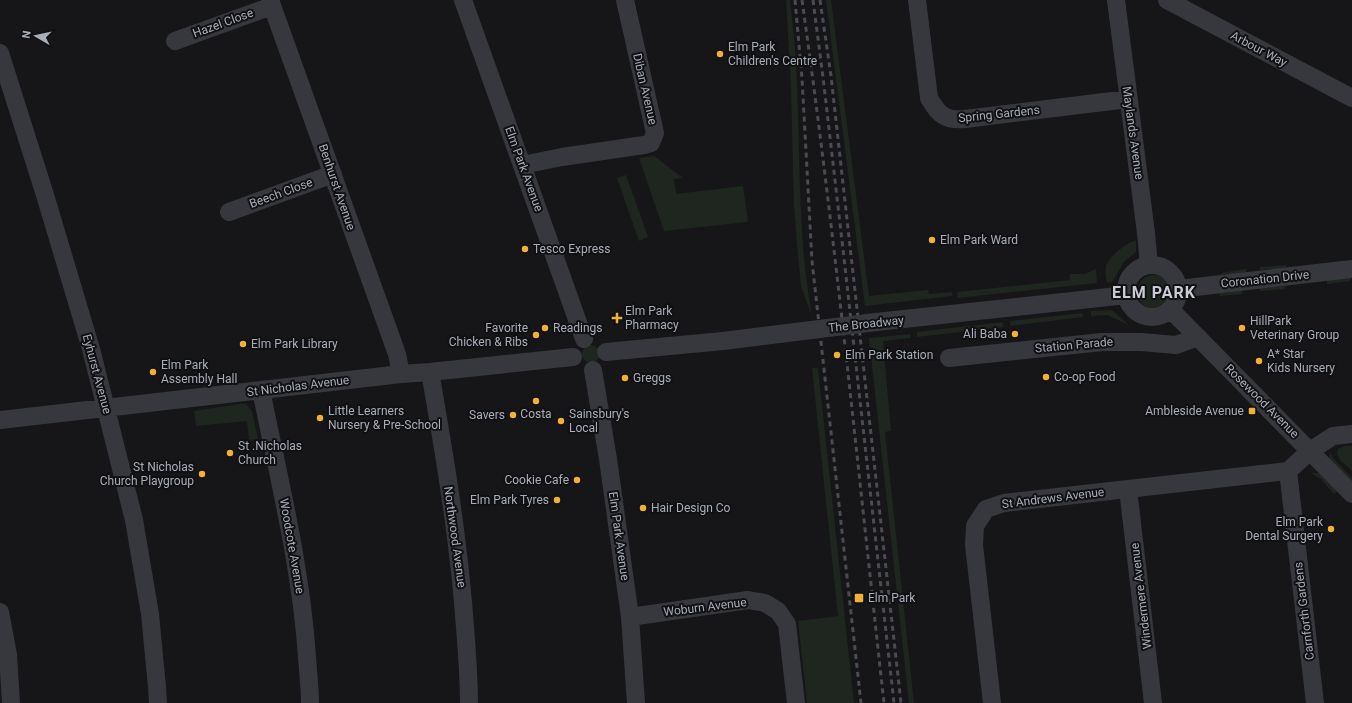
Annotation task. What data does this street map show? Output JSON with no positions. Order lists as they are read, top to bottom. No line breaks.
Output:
{"streets":{"street":["Hazel Close","Arbour Way","Diban Avenue","Spring Gardens","Maylands Avenue","Elm Park Avenue","Benhurst Avenue","Beech Close","Coronation Drive","The Broadway","Station Parade","Eyhurst Avenue","St Nicholas Avenue","Rosewood Avenue","St Andrews Avenue","Northwood Avenue","Woodcote Avenue","Windermere Avenue","Woburn Avenue","Carnforth Gardens"]},"crossings":[["Hazel Close","Benhurst Avenue"],["Diban Avenue","Elm Park Avenue"],["Spring Gardens","Maylands Avenue"],["Maylands Avenue","Coronation Drive"],["Maylands Avenue","The Broadway"],["Maylands Avenue","Rosewood Avenue"],["Elm Park Avenue","The Broadway"],["Elm Park Avenue","St Nicholas Avenue"],["Elm Park Avenue","Woburn Avenue"],["Benhurst Avenue","Beech Close"],["Benhurst Avenue","St Nicholas Avenue"],["Coronation Drive","The Broadway"],["Coronation Drive","Rosewood Avenue"],["The Broadway","St Nicholas Avenue"],["The Broadway","Rosewood Avenue"],["Station Parade","Rosewood Avenue"],["Eyhurst Avenue","St Nicholas Avenue"],["St Nicholas Avenue","Northwood Avenue"],["St Nicholas Avenue","Woodcote Avenue"],["St Andrews Avenue","Windermere Avenue"],["St Andrews Avenue","Carnforth Gardens"]],"districts":["ELM PARK"],"places":{"other":["Elm Park Children's Centre","Elm Park Ward","Tesco Express","Readings","HillPark Veterinary Group","Ali Baba","Favorite Chicken & Ribs","Elm Park Library","Elm Park Station","A* Star Kids Nursery","Elm Park Assembly Hall","Co-op Food","Greggs","Costa","Savers","Little Learners Nursery & Pre-School","Sainsbury's Local","St .Nicholas Church","St Nicholas Church Playgroup","Cookie Cafe","Elm Park Tyres","Hair Design Co","Elm Park Dental Surgery"],"health":["Elm Park Pharmacy"],"transit":["Ambleside Avenue","Elm Park"]},"north":"left"}
